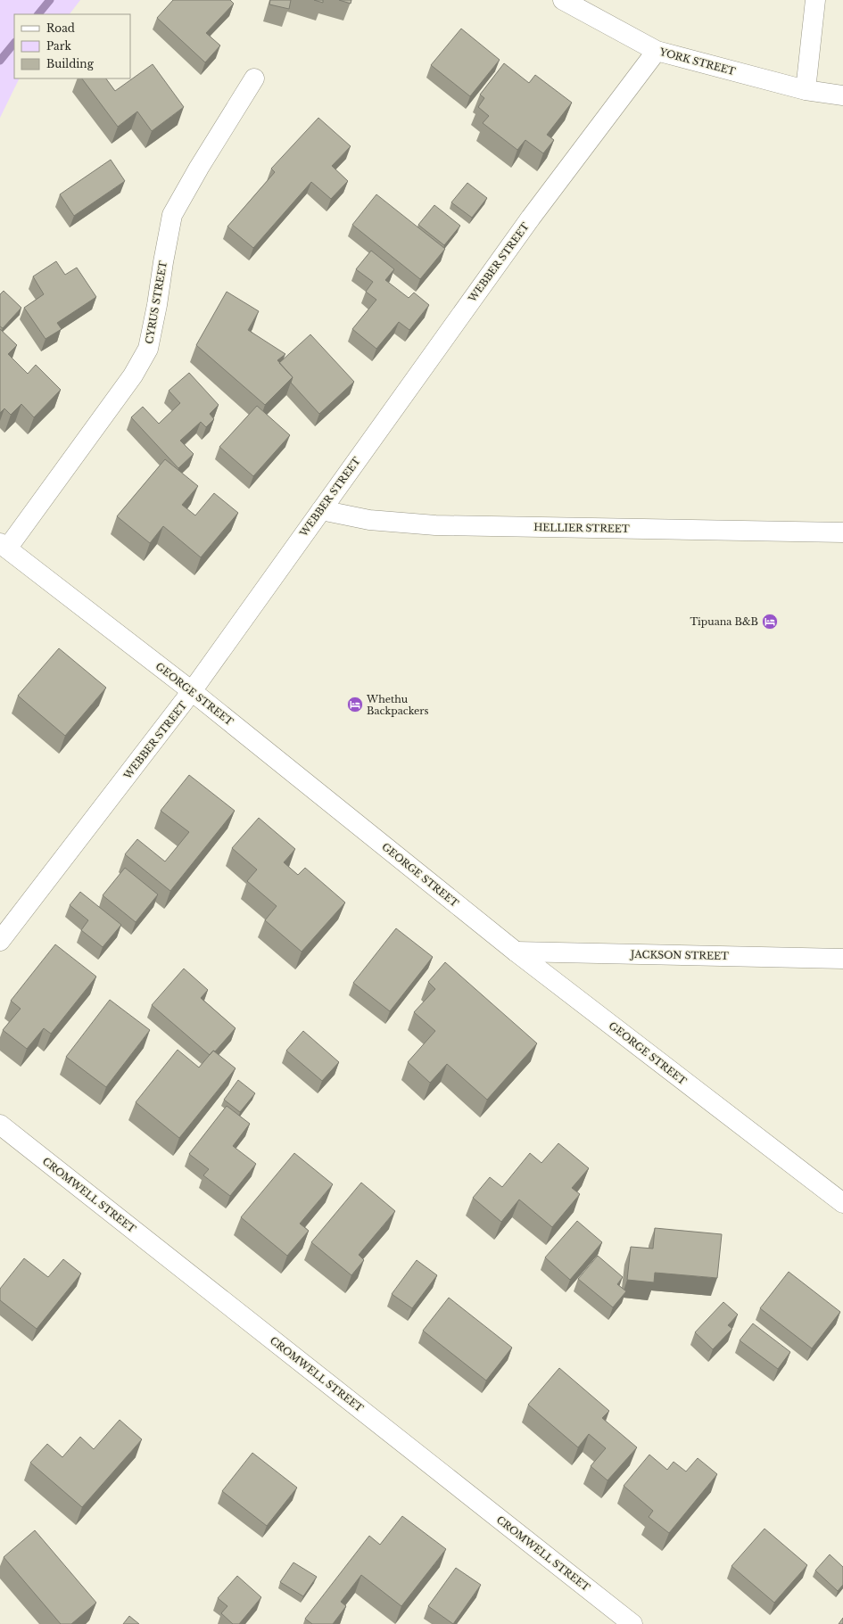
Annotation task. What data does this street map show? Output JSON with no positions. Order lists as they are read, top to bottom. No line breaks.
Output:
{"streets":{"street":["YORK STREET","WEBBER STREET","CYRUS STREET","HELLIER STREET","GEORGE STREET","JACKSON STREET","CROMWELL STREET"]},"crossings":[["YORK STREET","WEBBER STREET"],["WEBBER STREET","HELLIER STREET"],["WEBBER STREET","GEORGE STREET"],["CYRUS STREET","GEORGE STREET"],["GEORGE STREET","JACKSON STREET"]],"places":{"hotel":["Tipuana B&B","Whethu Backpackers"]},"legend":["Road","Park","Building"]}
